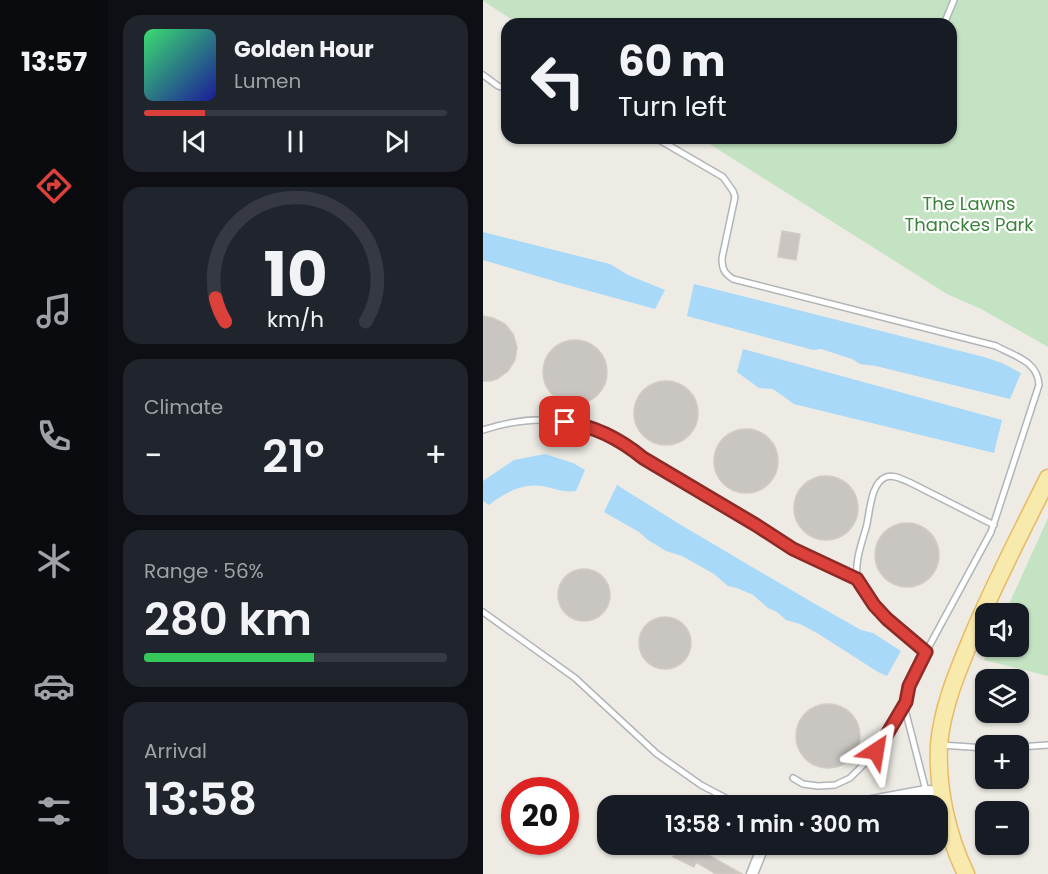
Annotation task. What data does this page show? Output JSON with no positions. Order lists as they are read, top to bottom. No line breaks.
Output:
{"parks":["The Lawns Thanckes Park"],"page":{"tabs":"13:57","turn":["60 m","Turn left"],"song":["Golden Hour","Lumen"],"tile":["Climate",["Range · 56%","280 km"],["Arrival","13:58"]],"heat":["−","21°","+"],"map_buttons":["+","−"],"limit":"20","trip":"13:58 · 1 min · 300 m","gauge":["10","km/h"]}}
